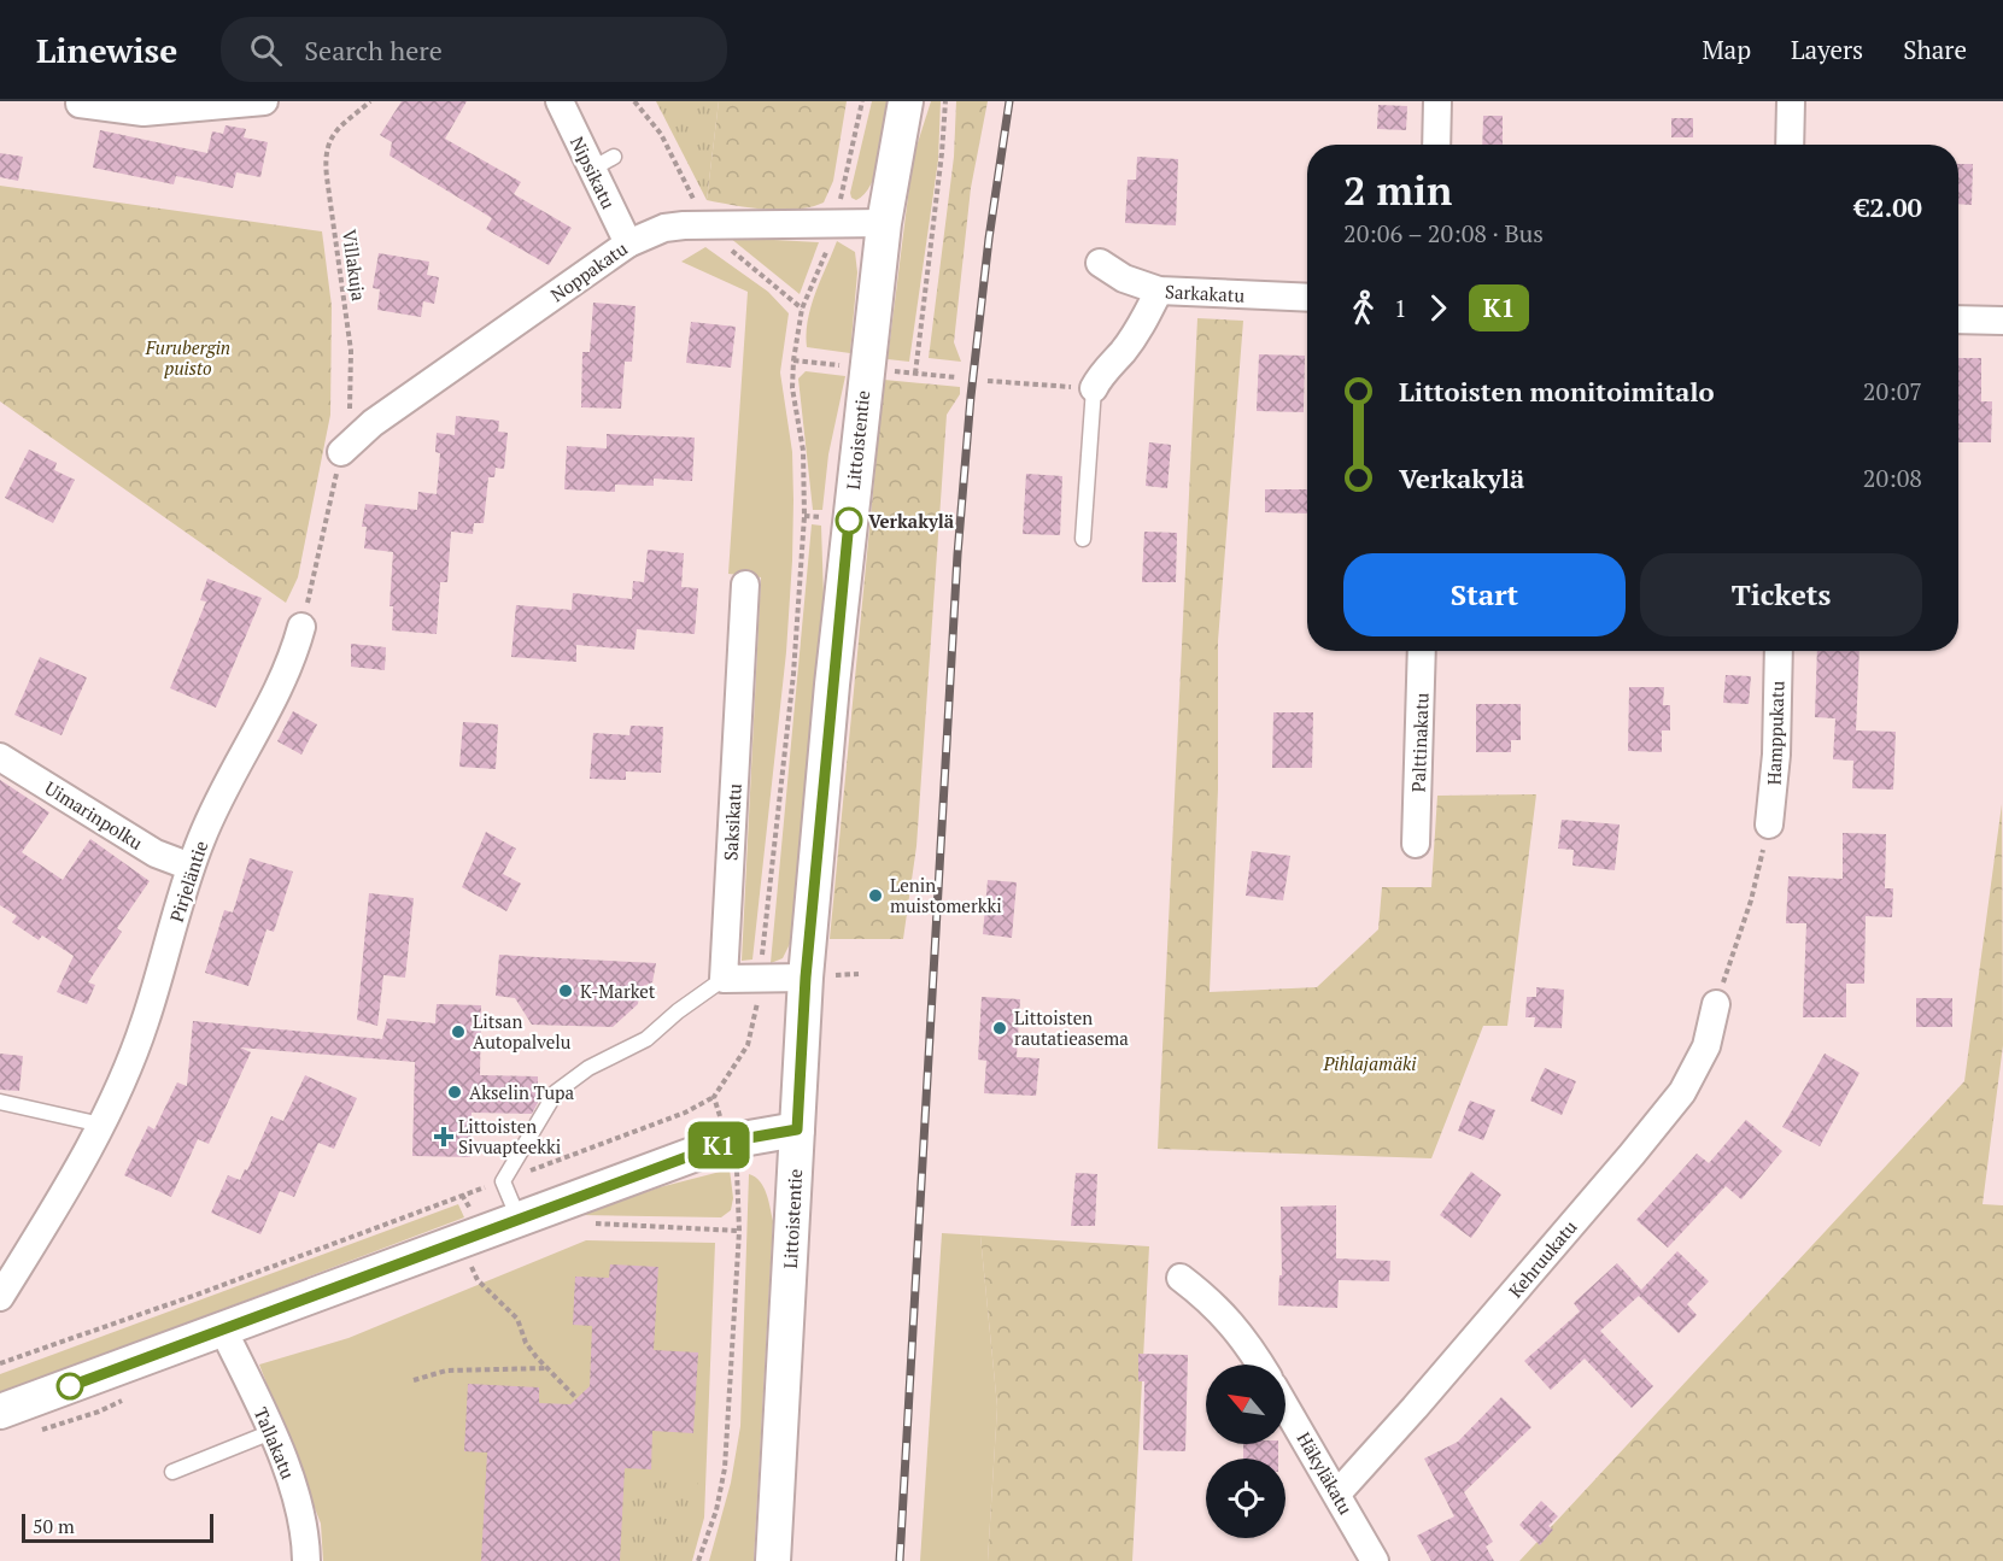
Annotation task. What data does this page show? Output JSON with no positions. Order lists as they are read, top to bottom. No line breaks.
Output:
{"streets":{"street":["Nipsikatu","Noppakatu","Sarkakatu","Littoistentie","Hamppukatu","Palttinakatu","Uimarinpolku","Saksikatu","Pirjeläntie","Kehruukatu","Tallakatu","Häkyläkatu"],"path":["Villakuja"]},"crossings":[["Nipsikatu","Noppakatu"],["Villakuja","Noppakatu"],["Noppakatu","Littoistentie"],["Uimarinpolku","Pirjeläntie"],["Kehruukatu","Häkyläkatu"]],"parks":["Furubergin puisto","Pihlajamäki"],"places":{"other":["Verkakylä","Lenin muistomerkki","K-Market","Littoisten rautatieasema","Litsan Autopalvelu","Akselin Tupa"],"health":["Littoisten Sivuapteekki"]},"lines":["bus line K1"],"scale_bar":"50 m","north":"top left","page":{"header":"Linewise","search":"Search here","nav":["Map","Layers","Share"],"on_map":"K1","heading":["2 min","20:06 – 20:08 · Bus","€2.00"],"legs":["1","K1"],"list":[{"name":"Littoisten monitoimitalo","value":"20:07"},{"name":"Verkakylä","value":"20:08"}],"buttons":["Start","Tickets"],"scale":"50 m"}}
